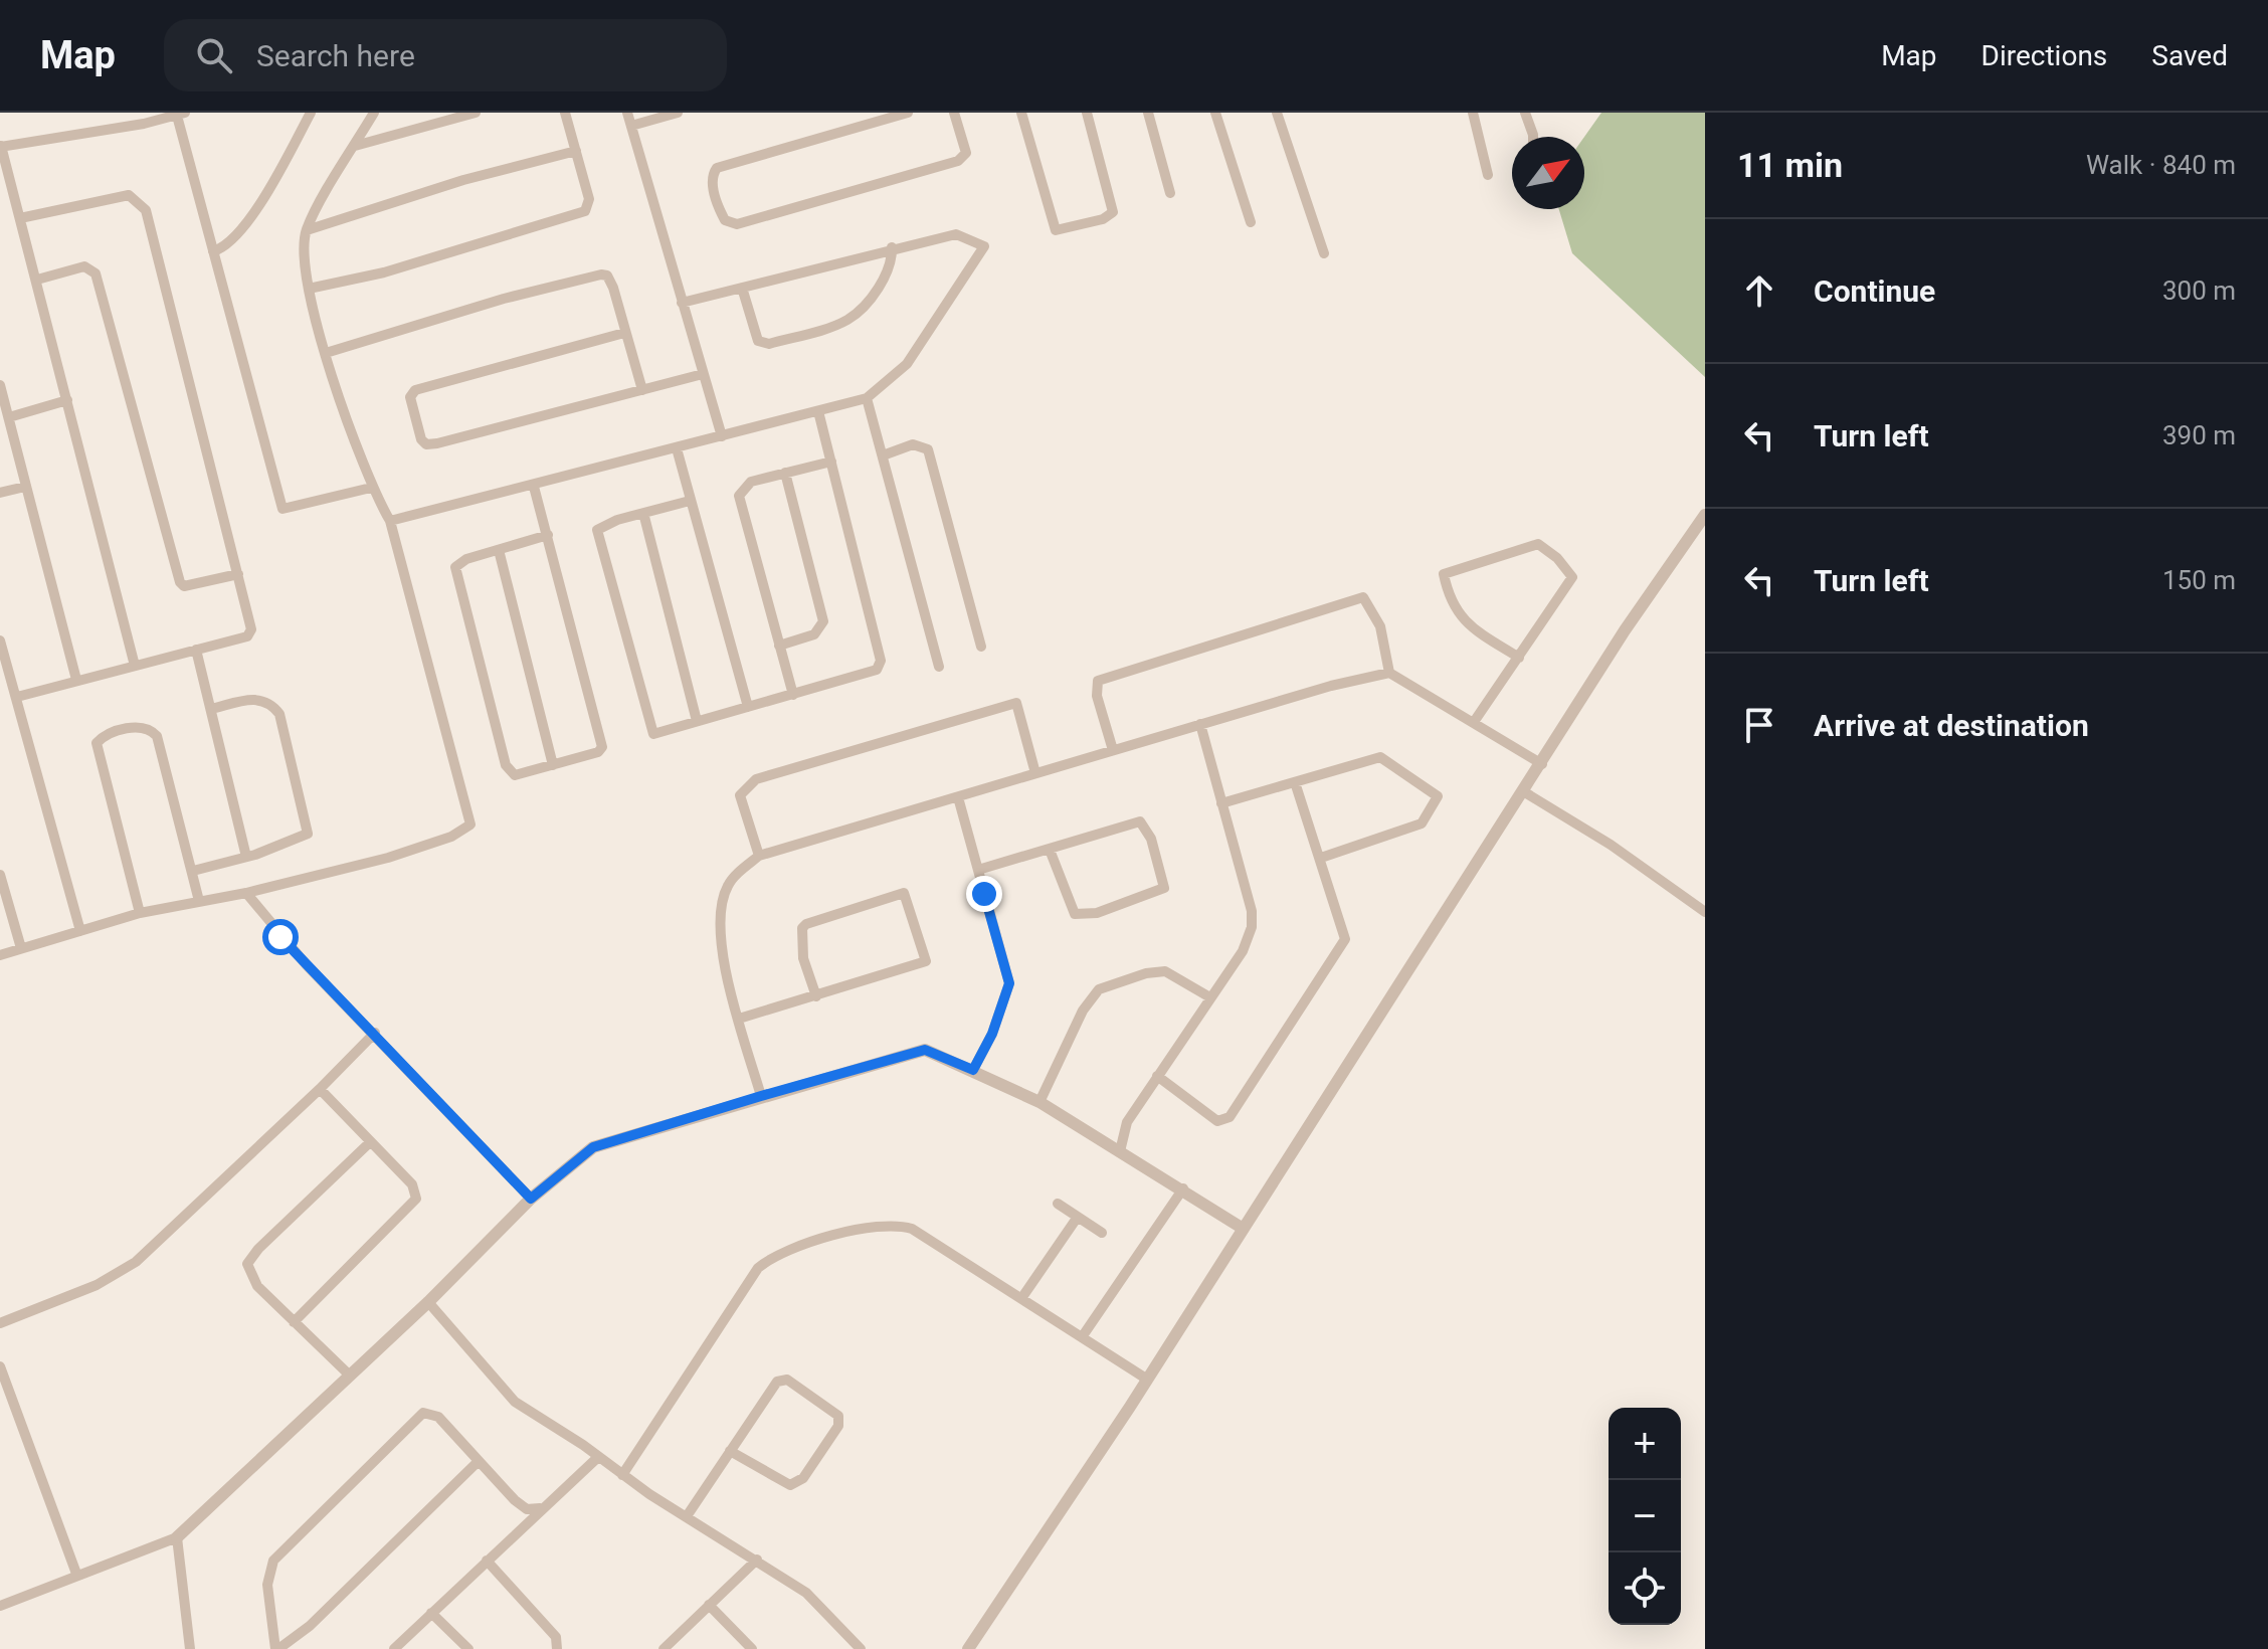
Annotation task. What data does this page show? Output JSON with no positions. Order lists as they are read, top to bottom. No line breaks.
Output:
{"north":"top right","page":{"header":"Map","search":"Search here","nav":["Map","Directions","Saved"],"heading":["11 min","Walk · 840 m"],"list":[["Continue","300 m"],["Turn left","390 m"],["Turn left","150 m"],"Arrive at destination"],"map_buttons":["+","−"]}}
